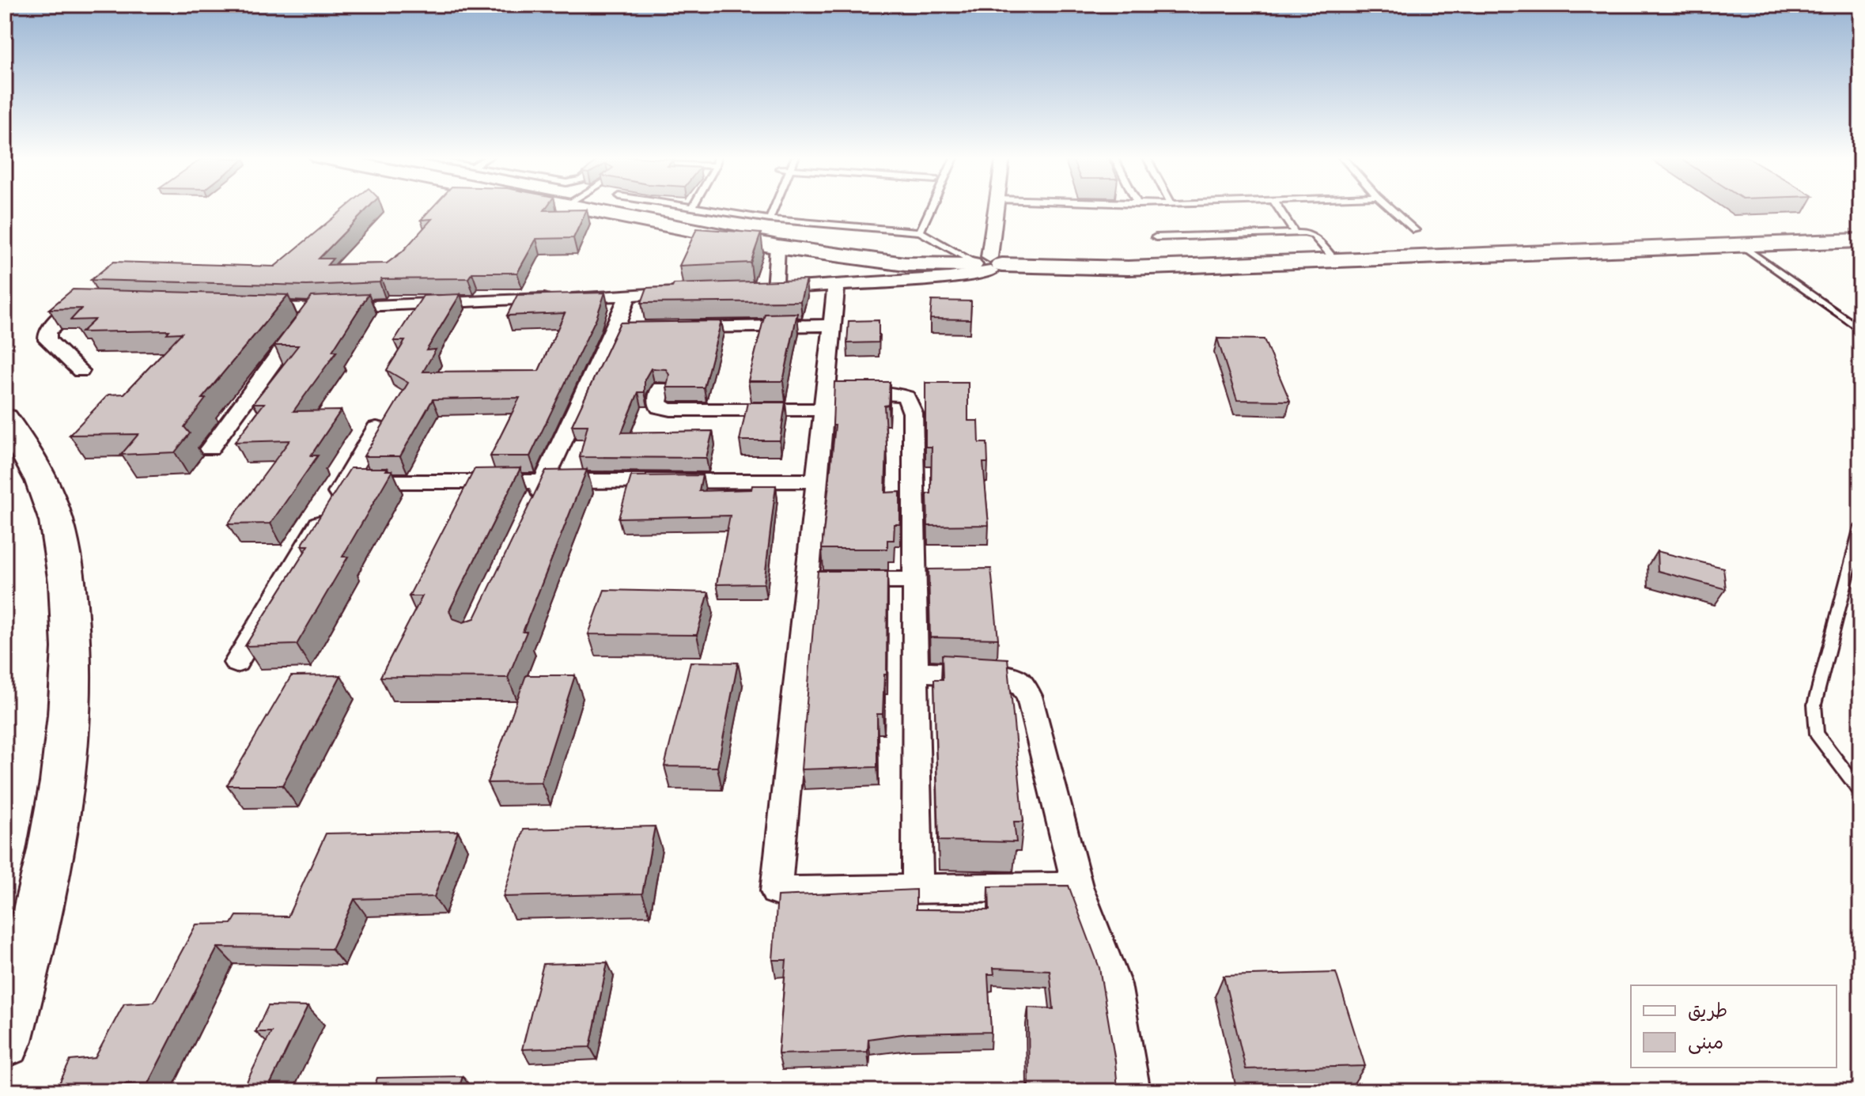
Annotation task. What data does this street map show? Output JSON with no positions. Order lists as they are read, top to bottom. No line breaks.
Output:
{"legend":["طريق","مبنى"]}
